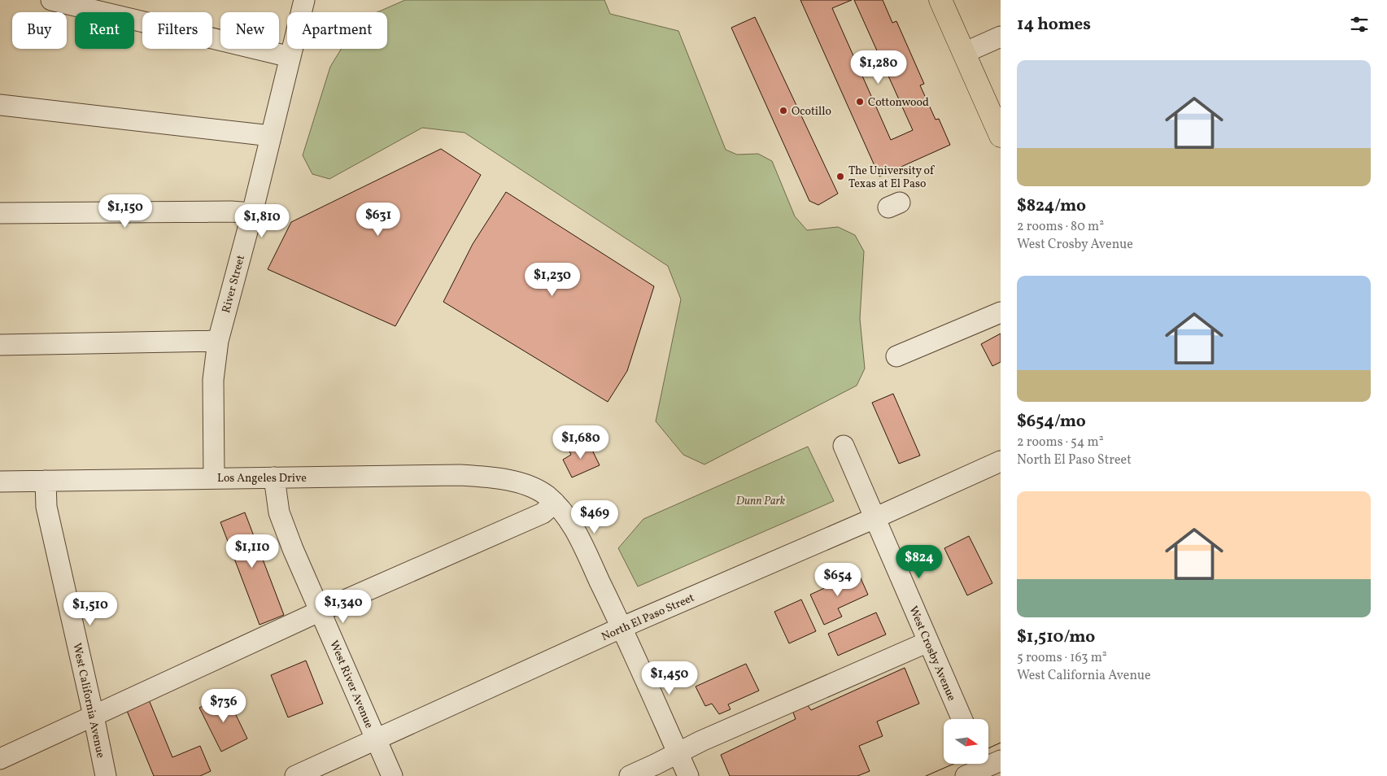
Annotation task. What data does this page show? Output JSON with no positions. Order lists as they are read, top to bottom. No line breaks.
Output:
{"streets":{"street":["River Street","Los Angeles Drive","North El Paso Street","West Crosby Avenue","West River Avenue","West California Avenue"]},"crossings":[["River Street","Los Angeles Drive"],["Los Angeles Drive","North El Paso Street"],["Los Angeles Drive","West River Avenue"],["Los Angeles Drive","West California Avenue"],["North El Paso Street","West Crosby Avenue"],["North El Paso Street","West River Avenue"]],"parks":["Dunn Park"],"places":["Cottonwood","Ocotillo","The University of Texas at El Paso"],"north":"right","page":{"heading":"14 homes","chip":["Buy","Rent","Filters","New","Apartment"],"list":[{"name":"$824/mo","note":"2 rooms · 80 m² · West Crosby Avenue"},{"name":"$654/mo","note":"2 rooms · 54 m² · North El Paso Street"},{"name":"$1,510/mo","note":"5 rooms · 163 m² · West California Avenue"}],"price":["$1,280","$1,150","$631","$1,810","$1,230","$1,680","$469","$1,110","$824","$654","$1,340","$1,510","$1,450","$736"]}}
